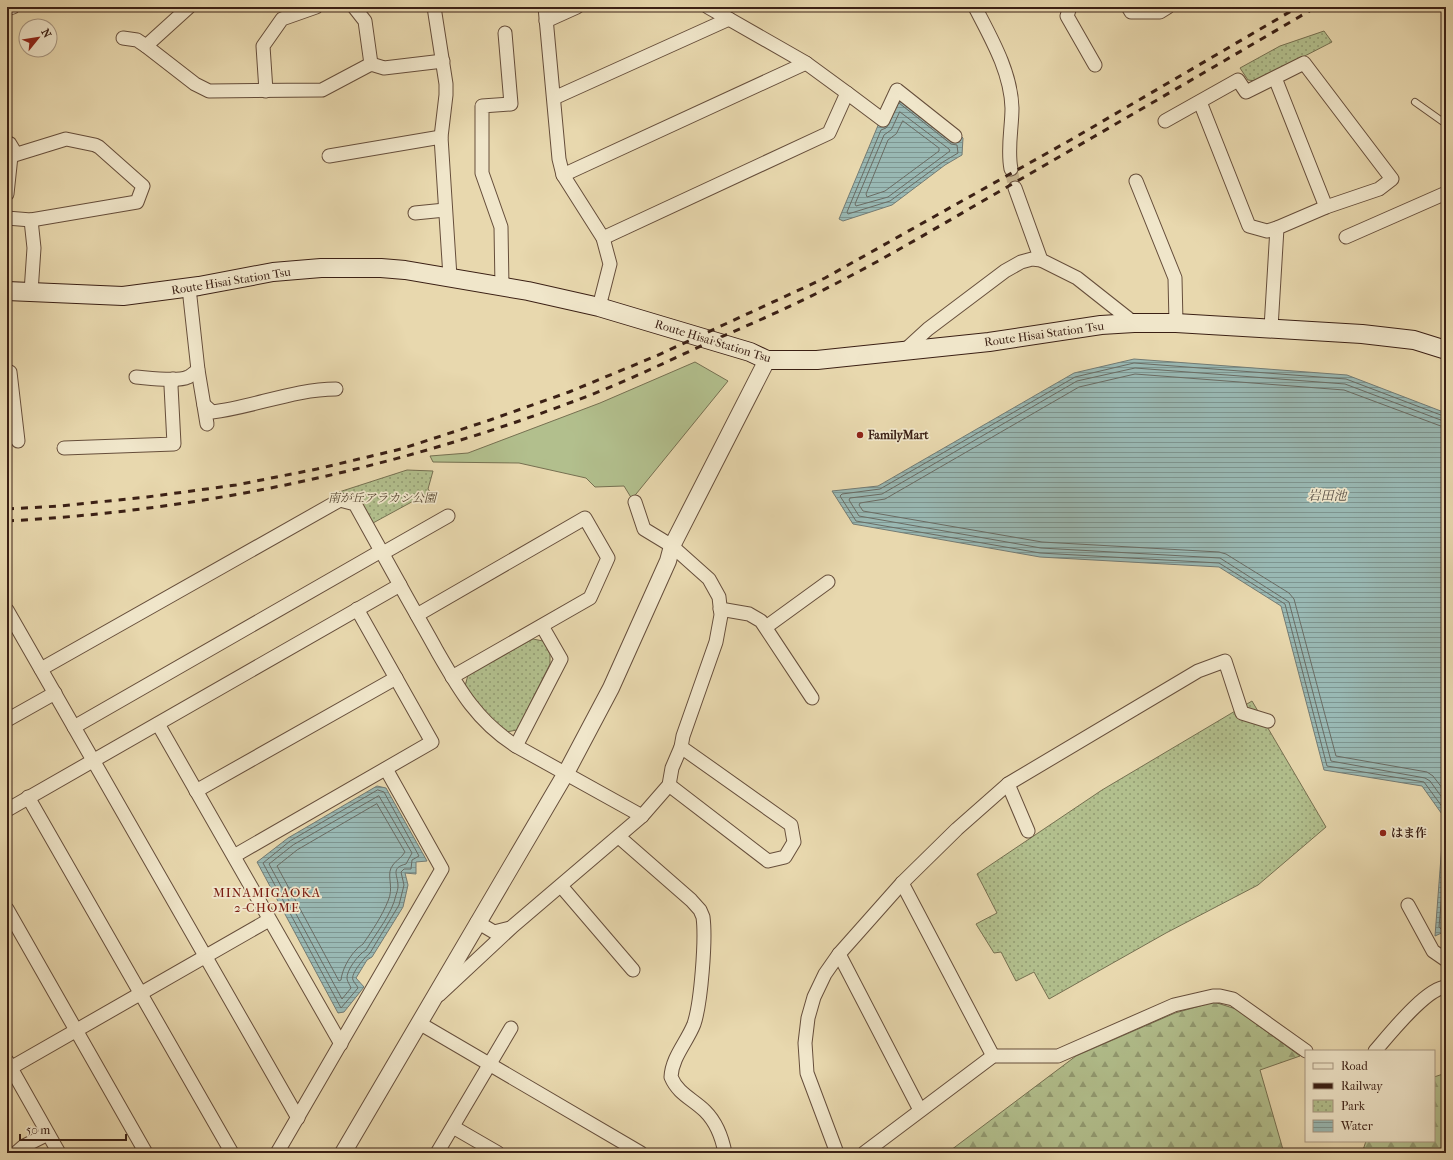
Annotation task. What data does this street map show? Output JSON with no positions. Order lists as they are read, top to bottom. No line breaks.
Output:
{"streets":{"main road":["Route Hisai Station Tsu"]},"districts":["MINAMIGAOKA 2-CHOME"],"water":["岩田池"],"parks":["南が丘アラカシ公園"],"places":["FamilyMart","はま作"],"legend":["Road","Railway","Park","Water"],"scale_bar":"50 m","north":"top right"}
